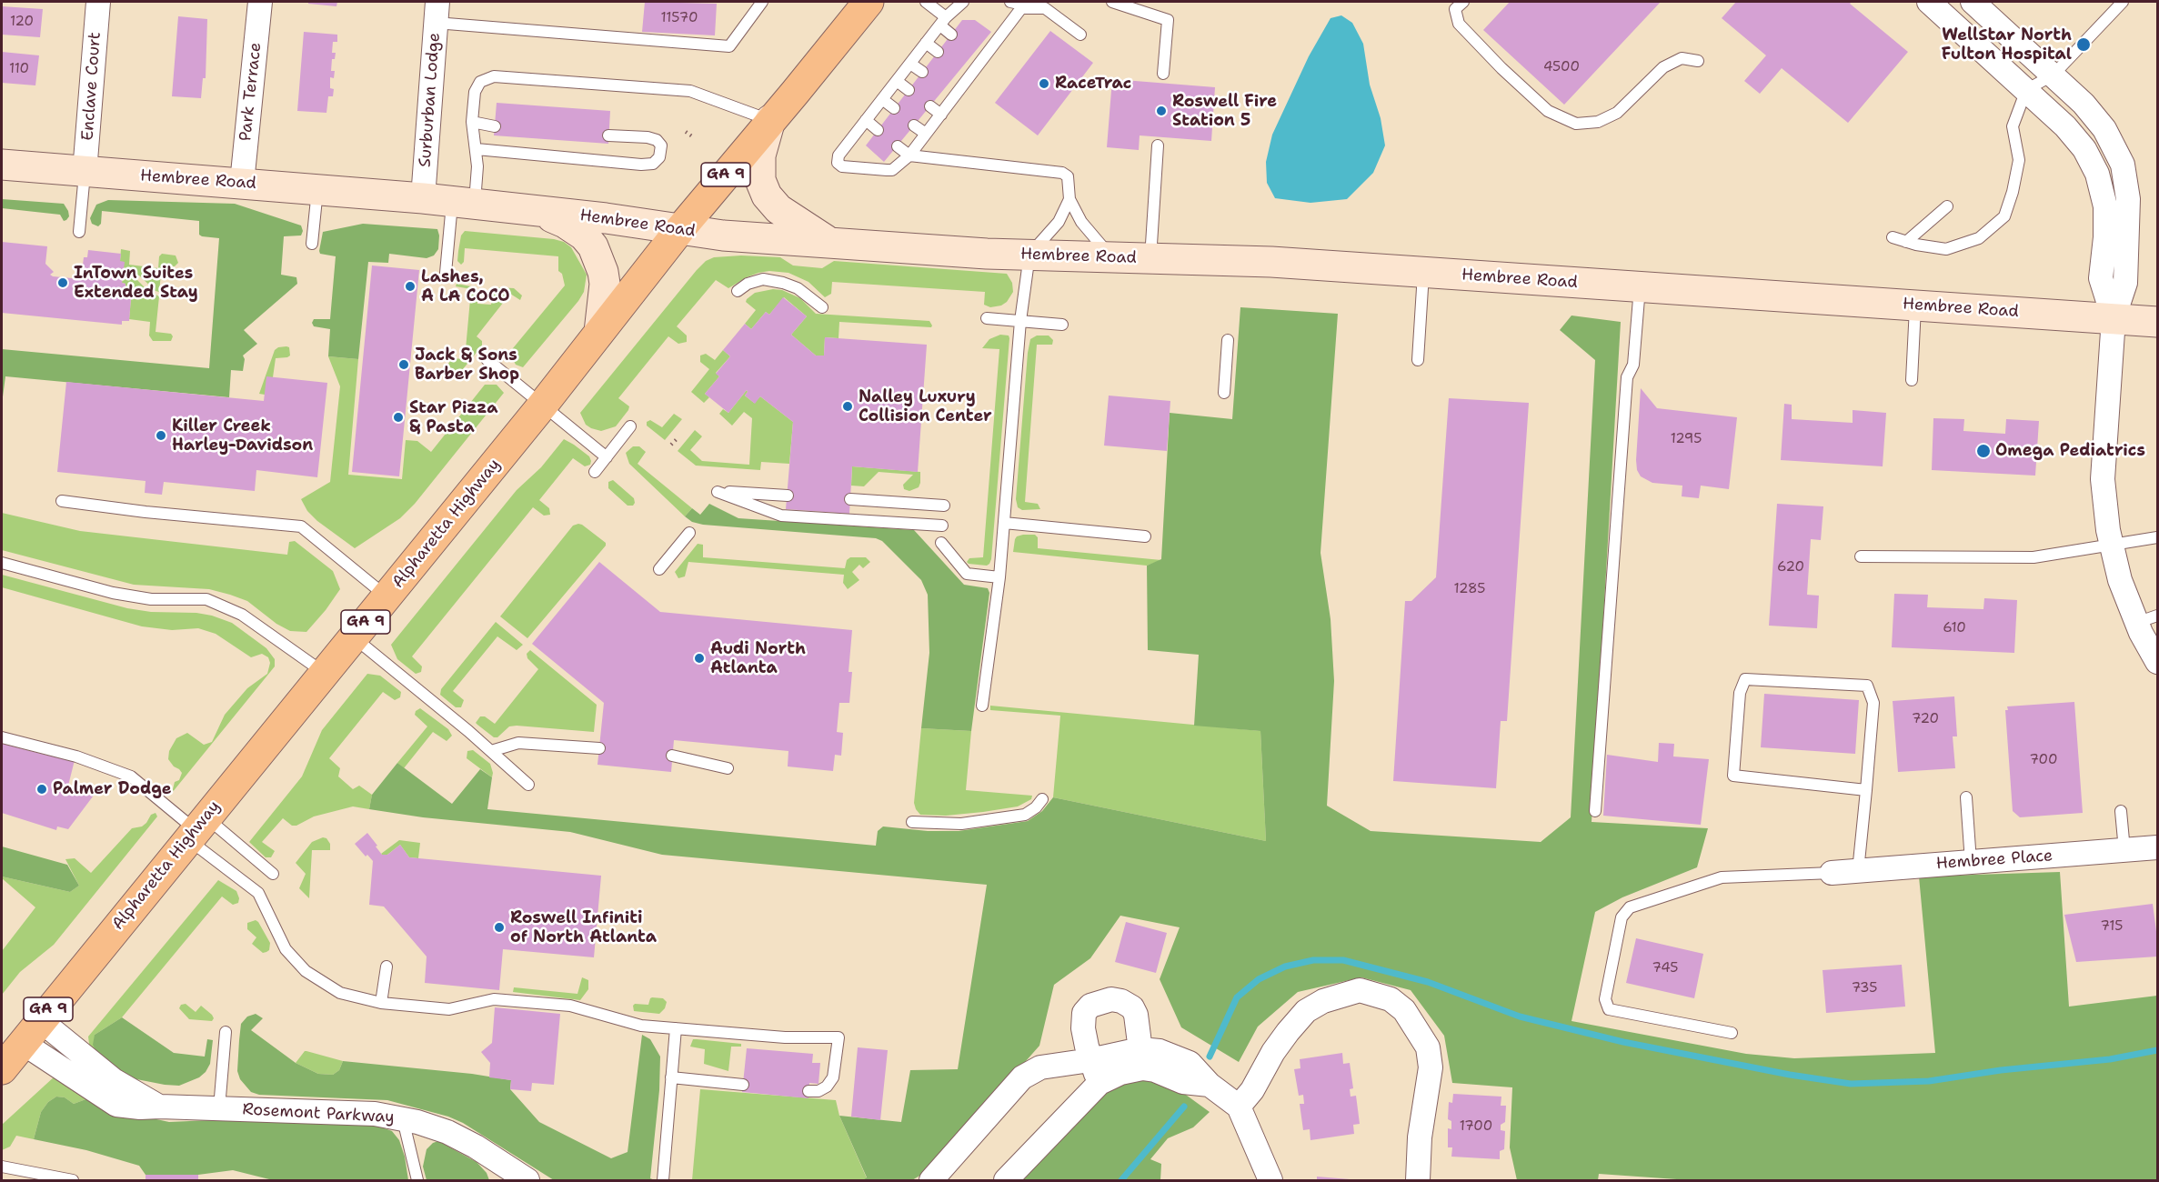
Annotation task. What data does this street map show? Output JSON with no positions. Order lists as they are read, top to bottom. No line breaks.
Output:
{"streets":{"highway":["GA 9","Alpharetta Highway"],"street":["Enclave Court","Park Terrace","Surburban Lodge","Hembree Road","Hembree Place","Rosemont Parkway"]},"crossings":[["Enclave Court","Hembree Road"],["Park Terrace","Hembree Road"],["Surburban Lodge","Hembree Road"],["Hembree Road","Alpharetta Highway"],["Alpharetta Highway","Rosemont Parkway"]],"places":["WellStar North Fulton Hospital","RaceTrac","Roswell Fire Station 5","InTown Suites Extended Stay","Lashes, A LA COCO","Jack & Sons Barber Shop","Nalley Luxury Collision Center","Star Pizza & Pasta","Killer Creek Harley-Davidson","Omega Pediatrics","Audi North Atlanta","Palmer Dodge","Roswell Infiniti of North Atlanta"],"house_numbers":["11570","120","4500","110","1295","620","1285","610","720","700","715","745","735","1700"]}
